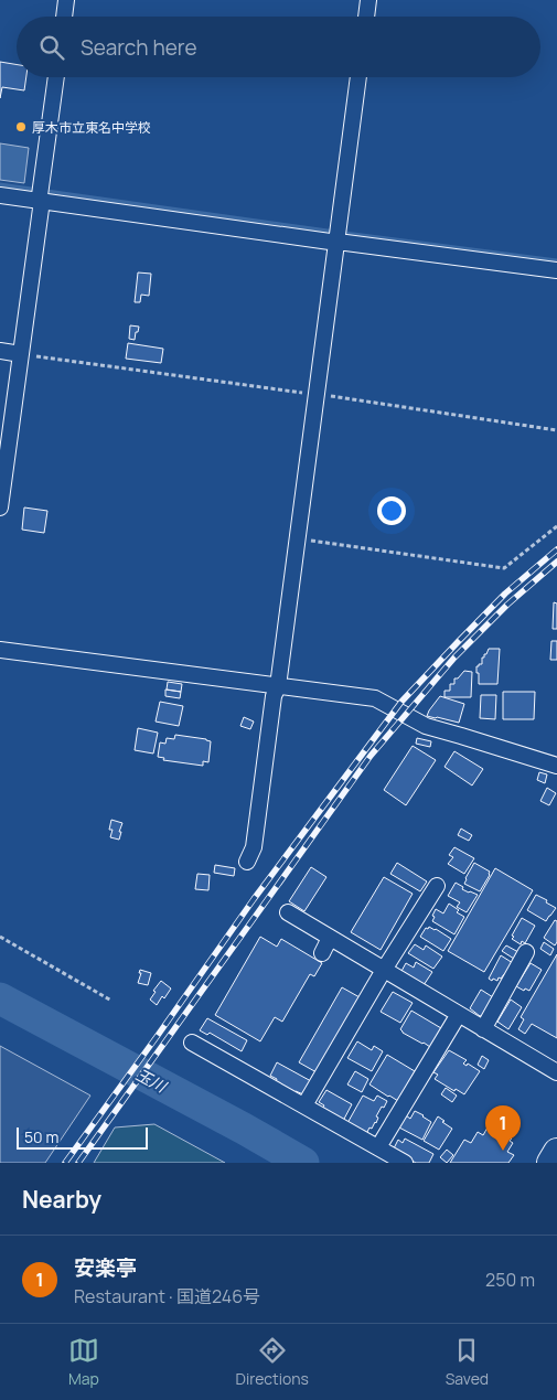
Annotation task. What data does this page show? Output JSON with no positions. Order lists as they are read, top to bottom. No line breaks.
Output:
{"water":["玉川"],"places":["厚木市立東名中学校"],"scale_bar":"50 m","page":{"search":"Search here","pins":"1","scale":"50 m","heading":"Nearby","list":[{"mark":"1","name":"安楽亭","note":"Restaurant · 国道246号","value":"250 m"}],"nav":["Map","Directions","Saved"]}}
